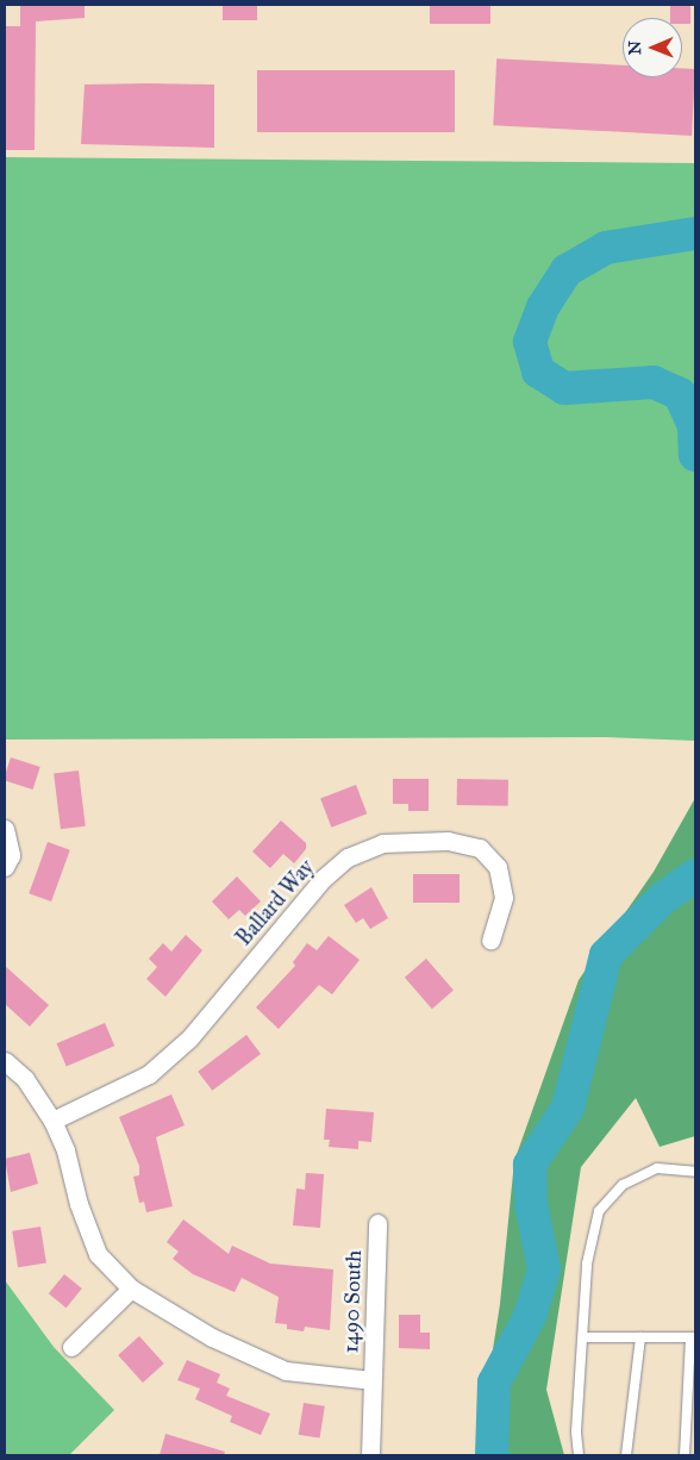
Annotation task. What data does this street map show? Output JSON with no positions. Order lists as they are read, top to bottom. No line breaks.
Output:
{"streets":{"street":["Ballard Way","1490 South"]},"north":"left"}
